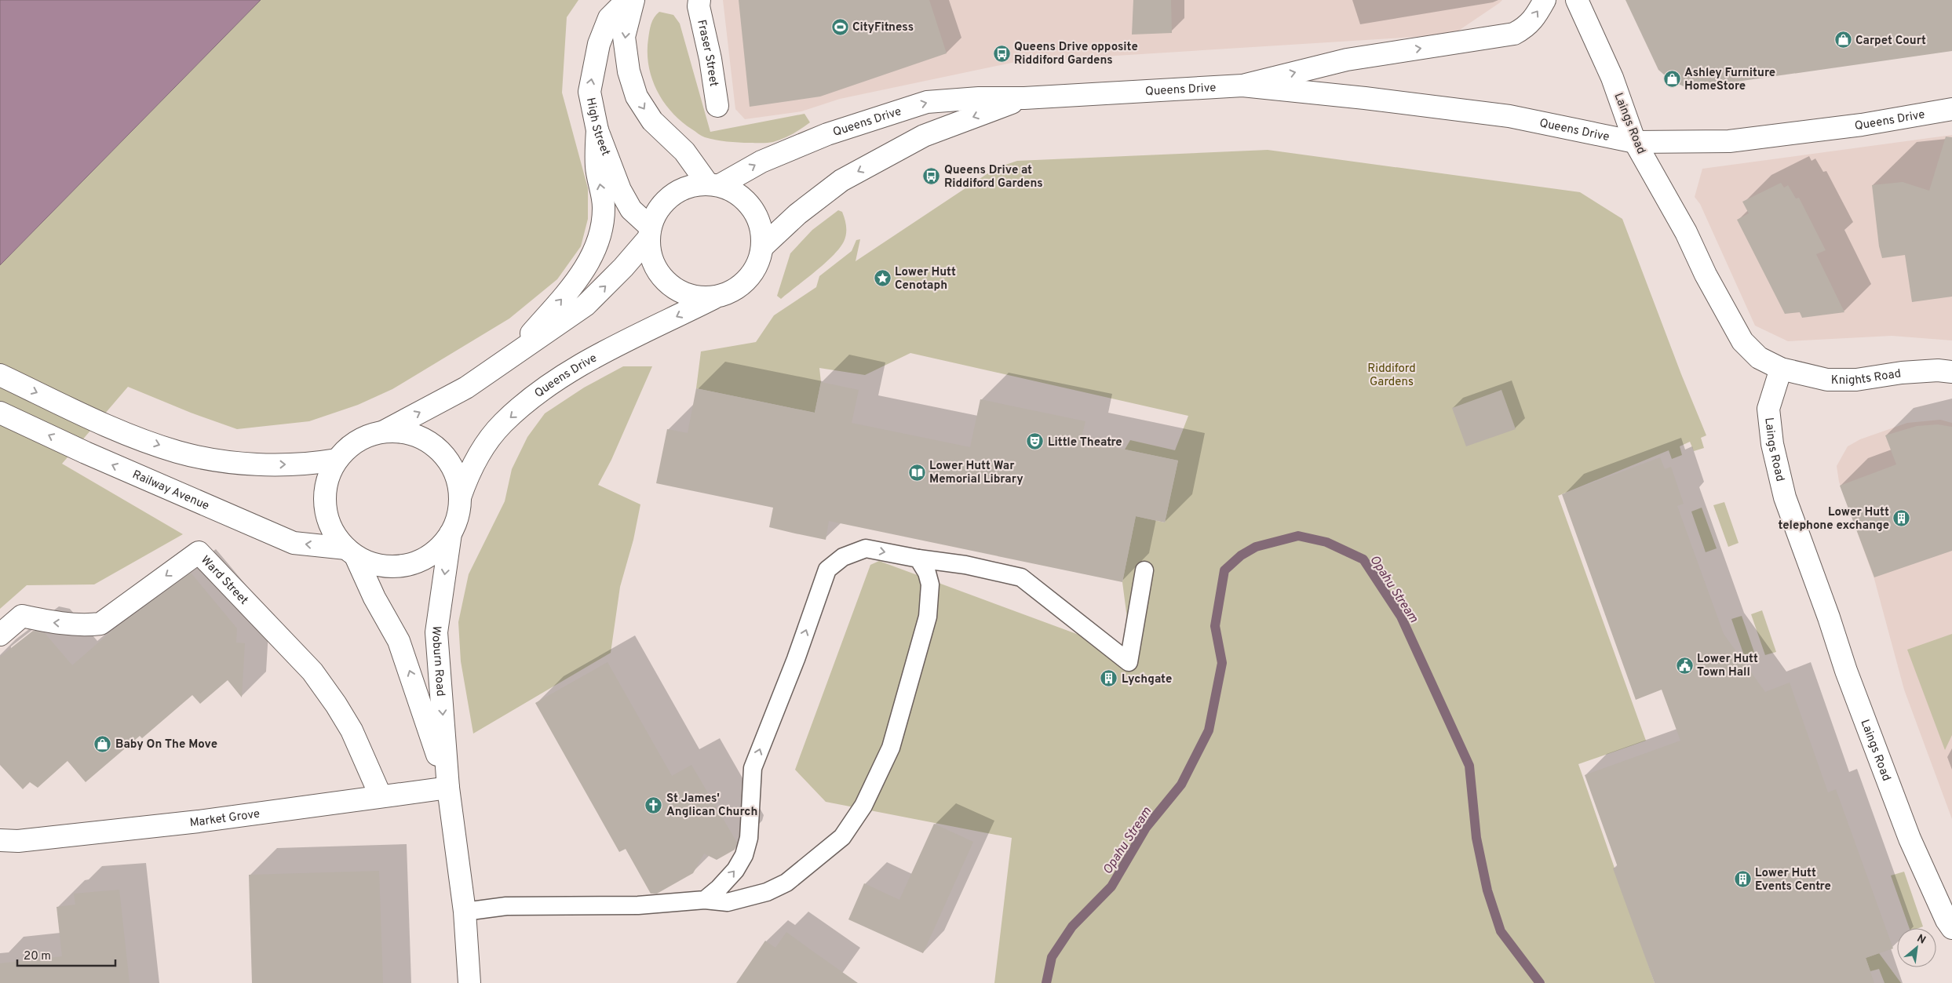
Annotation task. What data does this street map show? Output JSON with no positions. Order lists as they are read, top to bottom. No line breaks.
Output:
{"streets":{"main road":["Fraser Street","Queens Drive","Laings Road","High Street","Knights Road","Railway Avenue","Ward Street","Woburn Road","Market Grove"]},"crossings":[["Queens Drive","Laings Road"],["Queens Drive","High Street"],["Queens Drive","Railway Avenue"],["Queens Drive","Woburn Road"],["Laings Road","Knights Road"],["Railway Avenue","Woburn Road"],["Ward Street","Market Grove"],["Woburn Road","Market Grove"]],"one_way":["High Street"],"water":["Opahu Stream"],"parks":["Riddiford Gardens"],"places":{"sports":["CityFitness"],"shop":["Carpet Court","Ashley Furniture HomeStore","Baby On The Move"],"bus stop":["Queens Drive opposite Riddiford Gardens","Queens Drive at Riddiford Gardens"],"place":["Lower Hutt Cenotaph"],"theatre":["Little Theatre"],"library":["Lower Hutt War Memorial Library"],"building":["Lower Hutt telephone exchange","Lychgate","Lower Hutt Events Centre"],"public building":["Lower Hutt Town Hall"],"church":["St James' Anglican Church"]},"scale_bar":"20 m","north":"top right"}
